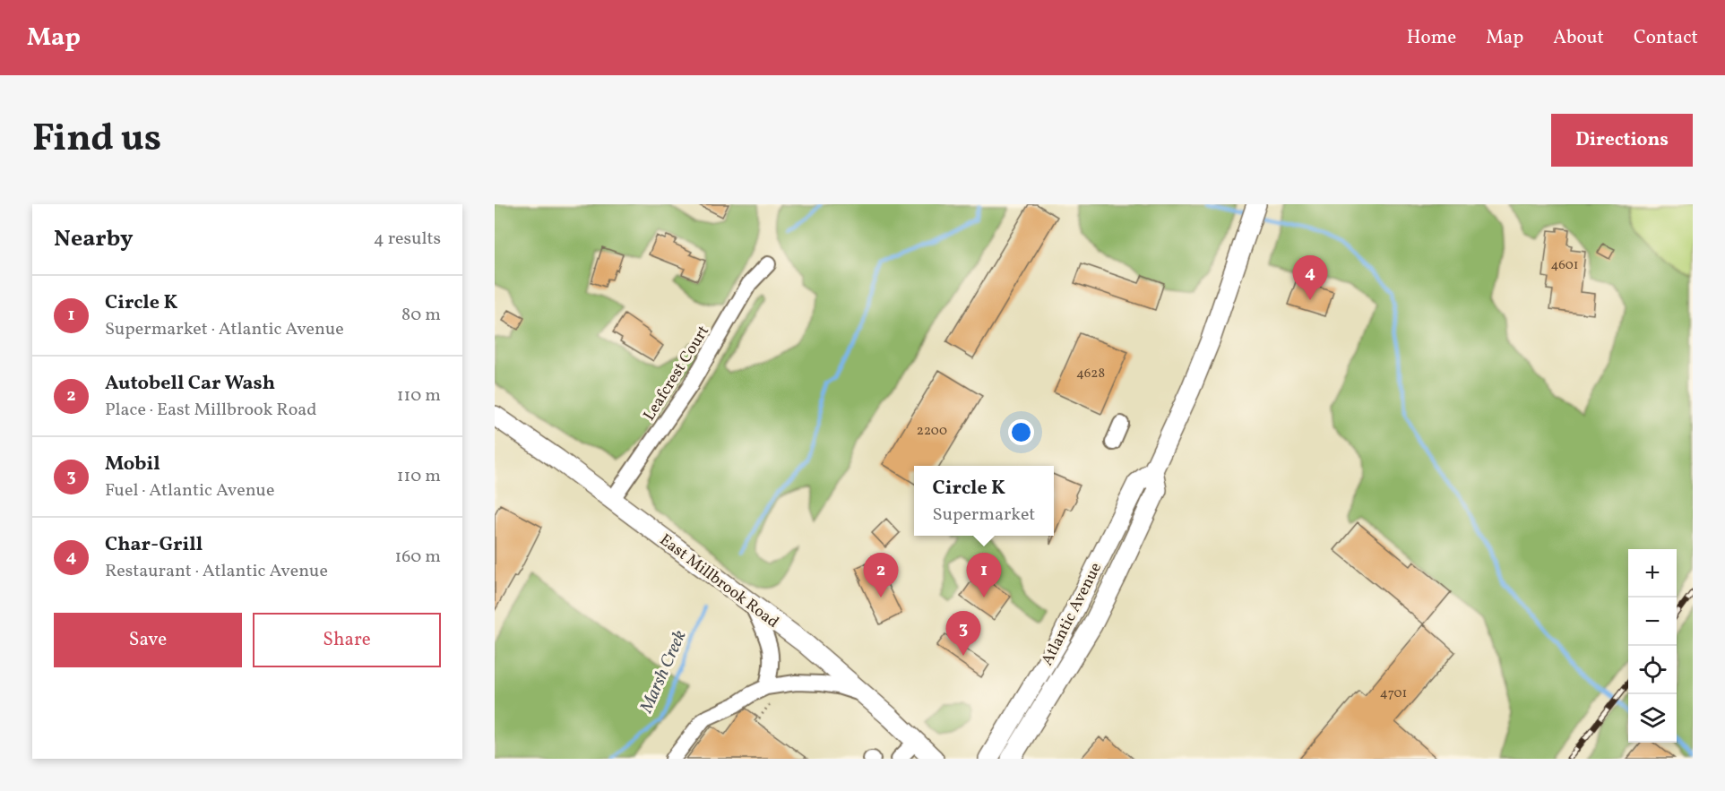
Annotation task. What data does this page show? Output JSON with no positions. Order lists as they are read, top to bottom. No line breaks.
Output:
{"streets":{"main road":["East Millbrook Road","Atlantic Avenue"],"street":["Leafcrest Court"]},"crossings":[["Leafcrest Court","East Millbrook Road"]],"water":["Marsh Creek"],"house_numbers":["4601","4628","2200","4701"],"page":{"header":"Map","nav":["Home","Map","About","Contact"],"title":"Find us","buttons":["Directions",["Save","Share"]],"heading":["Nearby","4 results"],"pins":["4","1","2","3"],"list":[{"mark":"1","name":"Circle K","note":"Supermarket · Atlantic Avenue","value":"80 m"},{"mark":"2","name":"Autobell Car Wash","note":"Place · East Millbrook Road","value":"110 m"},{"mark":"3","name":"Mobil","note":"Fuel · Atlantic Avenue","value":"110 m"},{"mark":"4","name":"Char-Grill","note":"Restaurant · Atlantic Avenue","value":"160 m"}],"popup":["Circle K","Supermarket"],"map_buttons":["+","−"]}}
